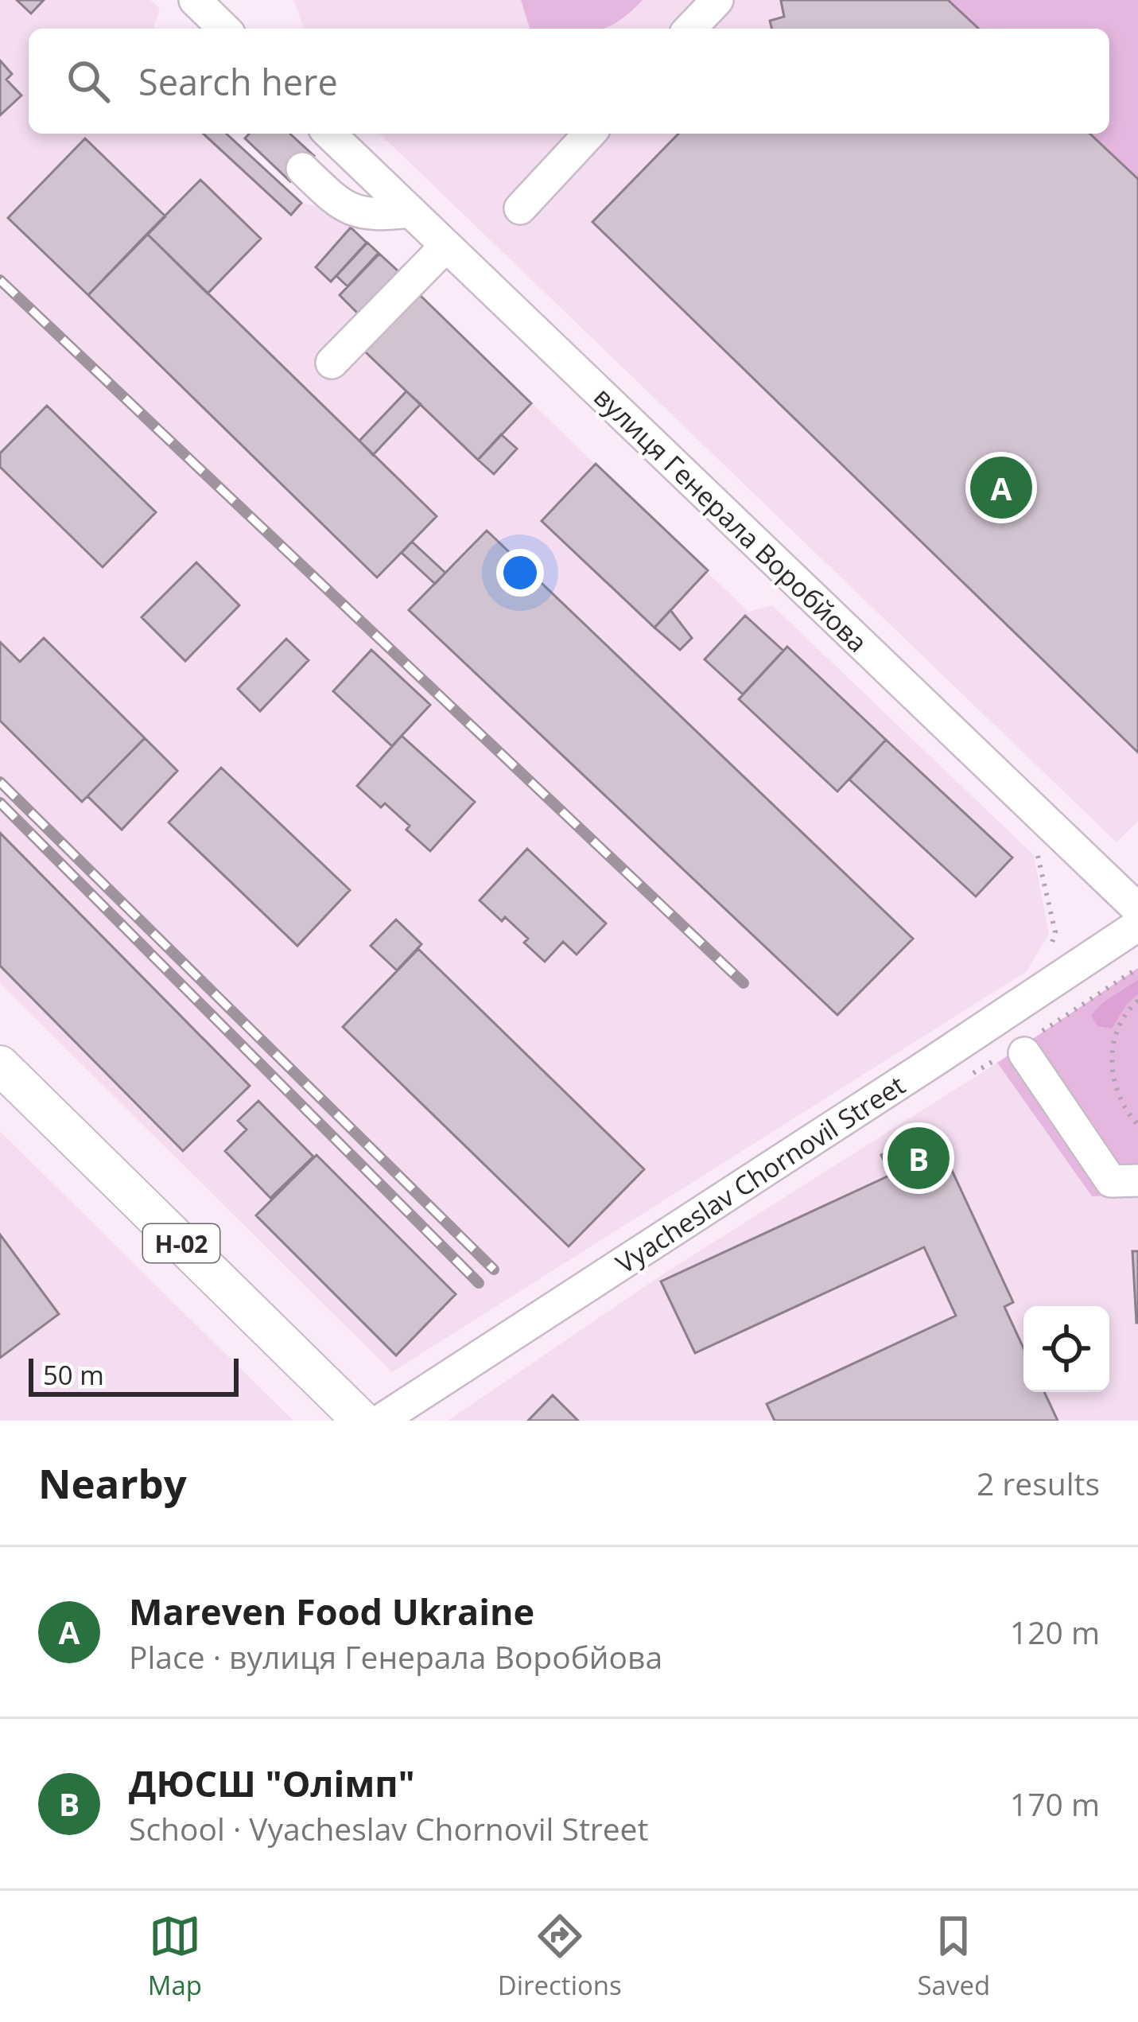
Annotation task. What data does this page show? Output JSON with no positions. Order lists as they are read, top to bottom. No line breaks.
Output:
{"streets":{"main road":["Н-02"],"street":["вулиця Генерала Воробйова","Vyacheslav Chornovil Street"]},"scale_bar":"50 m","page":{"search":"Search here","pins":["A","B"],"scale":"50 m","heading":["Nearby","2 results"],"list":[{"mark":"A","name":"Mareven Food Ukraine","note":"Place · вулиця Генерала Воробйова","value":"120 m"},{"mark":"B","name":"ДЮСШ \"Олімп\"","note":"School · Vyacheslav Chornovil Street","value":"170 m"}],"nav":["Map","Directions","Saved"]}}
